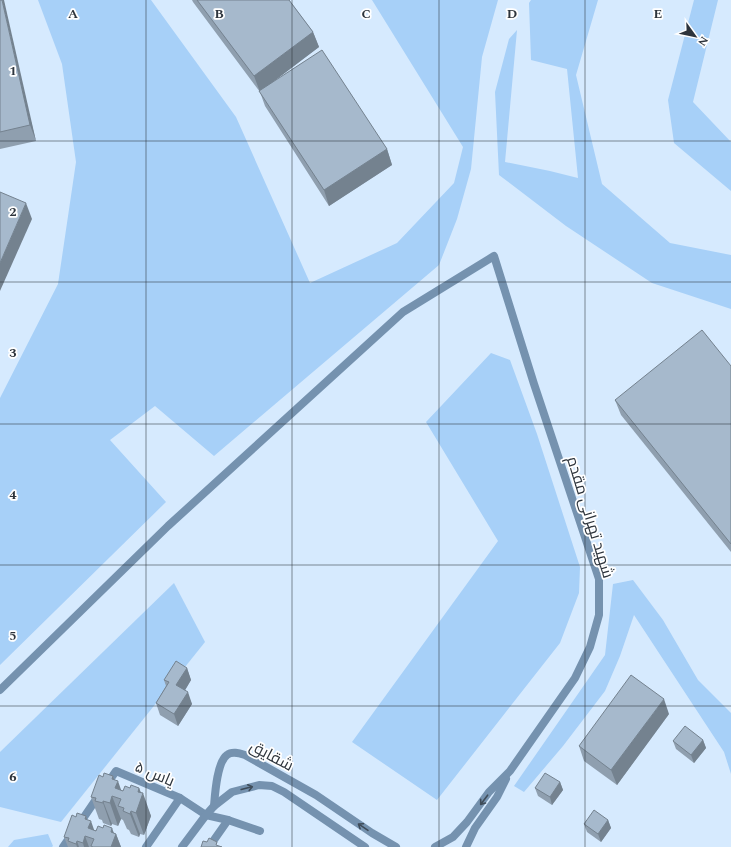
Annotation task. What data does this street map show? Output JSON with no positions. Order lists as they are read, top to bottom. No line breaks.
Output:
{"streets":{"street":["شهید تهرانی مقدم","شقایق","یاس ۵"]},"north":"bottom right","grid":{"columns":["A","B","C","D","E"],"rows":["1","2","3","4","5","6"]}}
